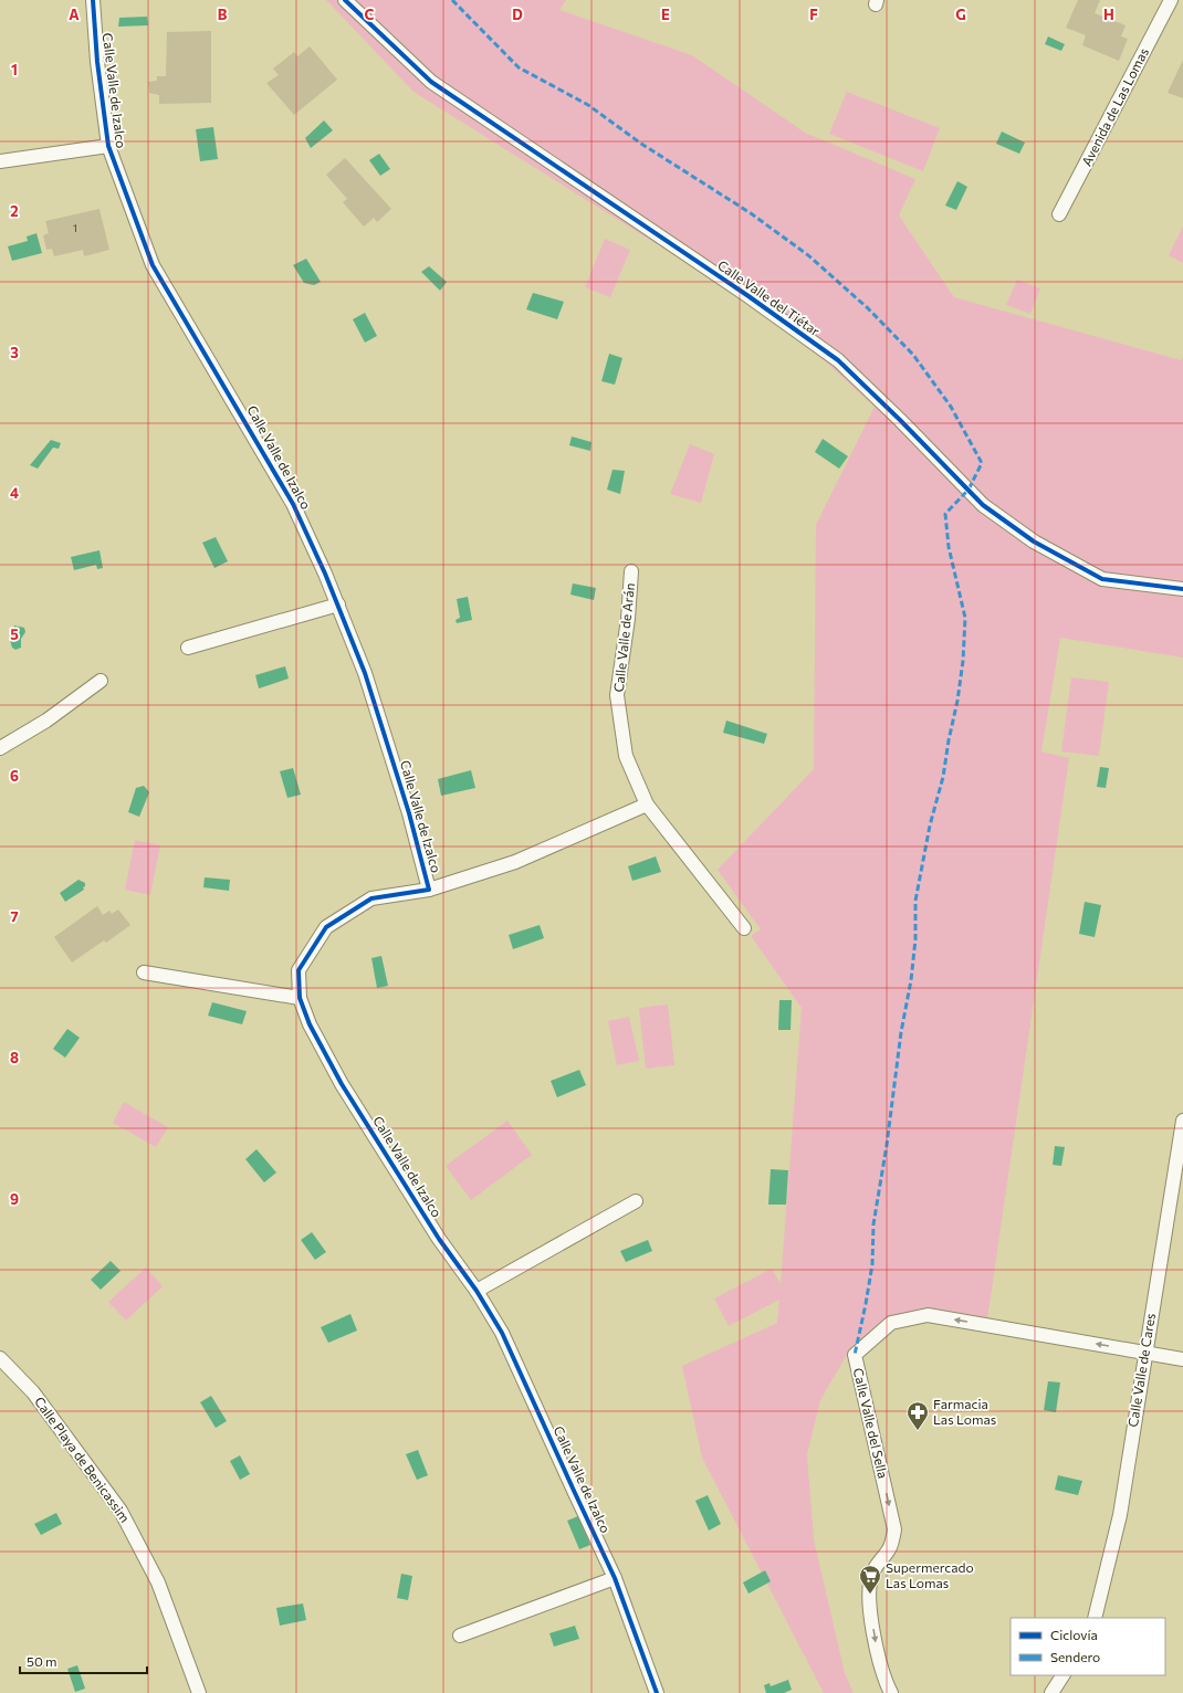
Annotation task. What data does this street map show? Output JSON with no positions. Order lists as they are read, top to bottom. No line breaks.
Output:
{"streets":{"street":["Calle Valle de Izalco","Avenida de Las Lomas","Calle Valle del Tiétar","Calle Valle de Arán","Calle Valle de Cares","Calle Valle del Sella","Calle Playa de Benicassim"]},"crossings":[["Calle Valle de Cares","Calle Valle del Sella"]],"places":{"pharmacy":["Farmacia Las Lomas"],"supermarket":["Supermercado Las Lomas"]},"house_numbers":["1"],"legend":["Ciclovía","Sendero"],"scale_bar":"50 m","grid":{"columns":["A","B","C","D","E","F","G","H"],"rows":["1","2","3","4","5","6","7","8","9"]}}
